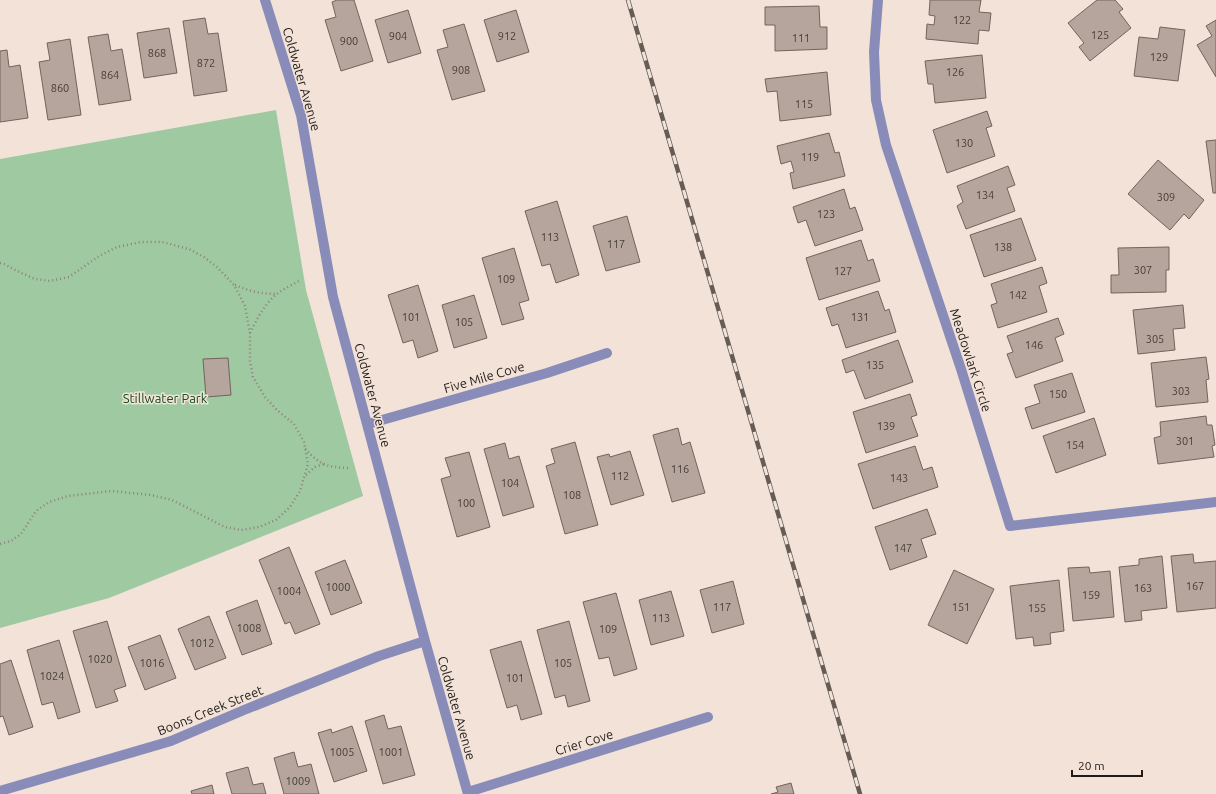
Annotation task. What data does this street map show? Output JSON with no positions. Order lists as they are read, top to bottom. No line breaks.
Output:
{"streets":{"street":["Coldwater Avenue","Meadowlark Circle","Five Mile Cove","Boons Creek Street","Crier Cove"]},"crossings":[["Coldwater Avenue","Five Mile Cove"],["Coldwater Avenue","Boons Creek Street"],["Coldwater Avenue","Crier Cove"]],"parks":["Stillwater Park"],"house_numbers":["122","125","904","912","111","900","868","129","872","908","126","864","860","115","130","119","134","309","123","113","117","138","307","127","109","142","101","131","105","305","146","135","303","150","139","301","154","116","112","143","104","108","100","147","167","1000","163","1004","159","117","151","155","113","1008","109","1012","1020","1016","105","1024","101","1005","1001","1009"],"scale_bar":"20 m"}
